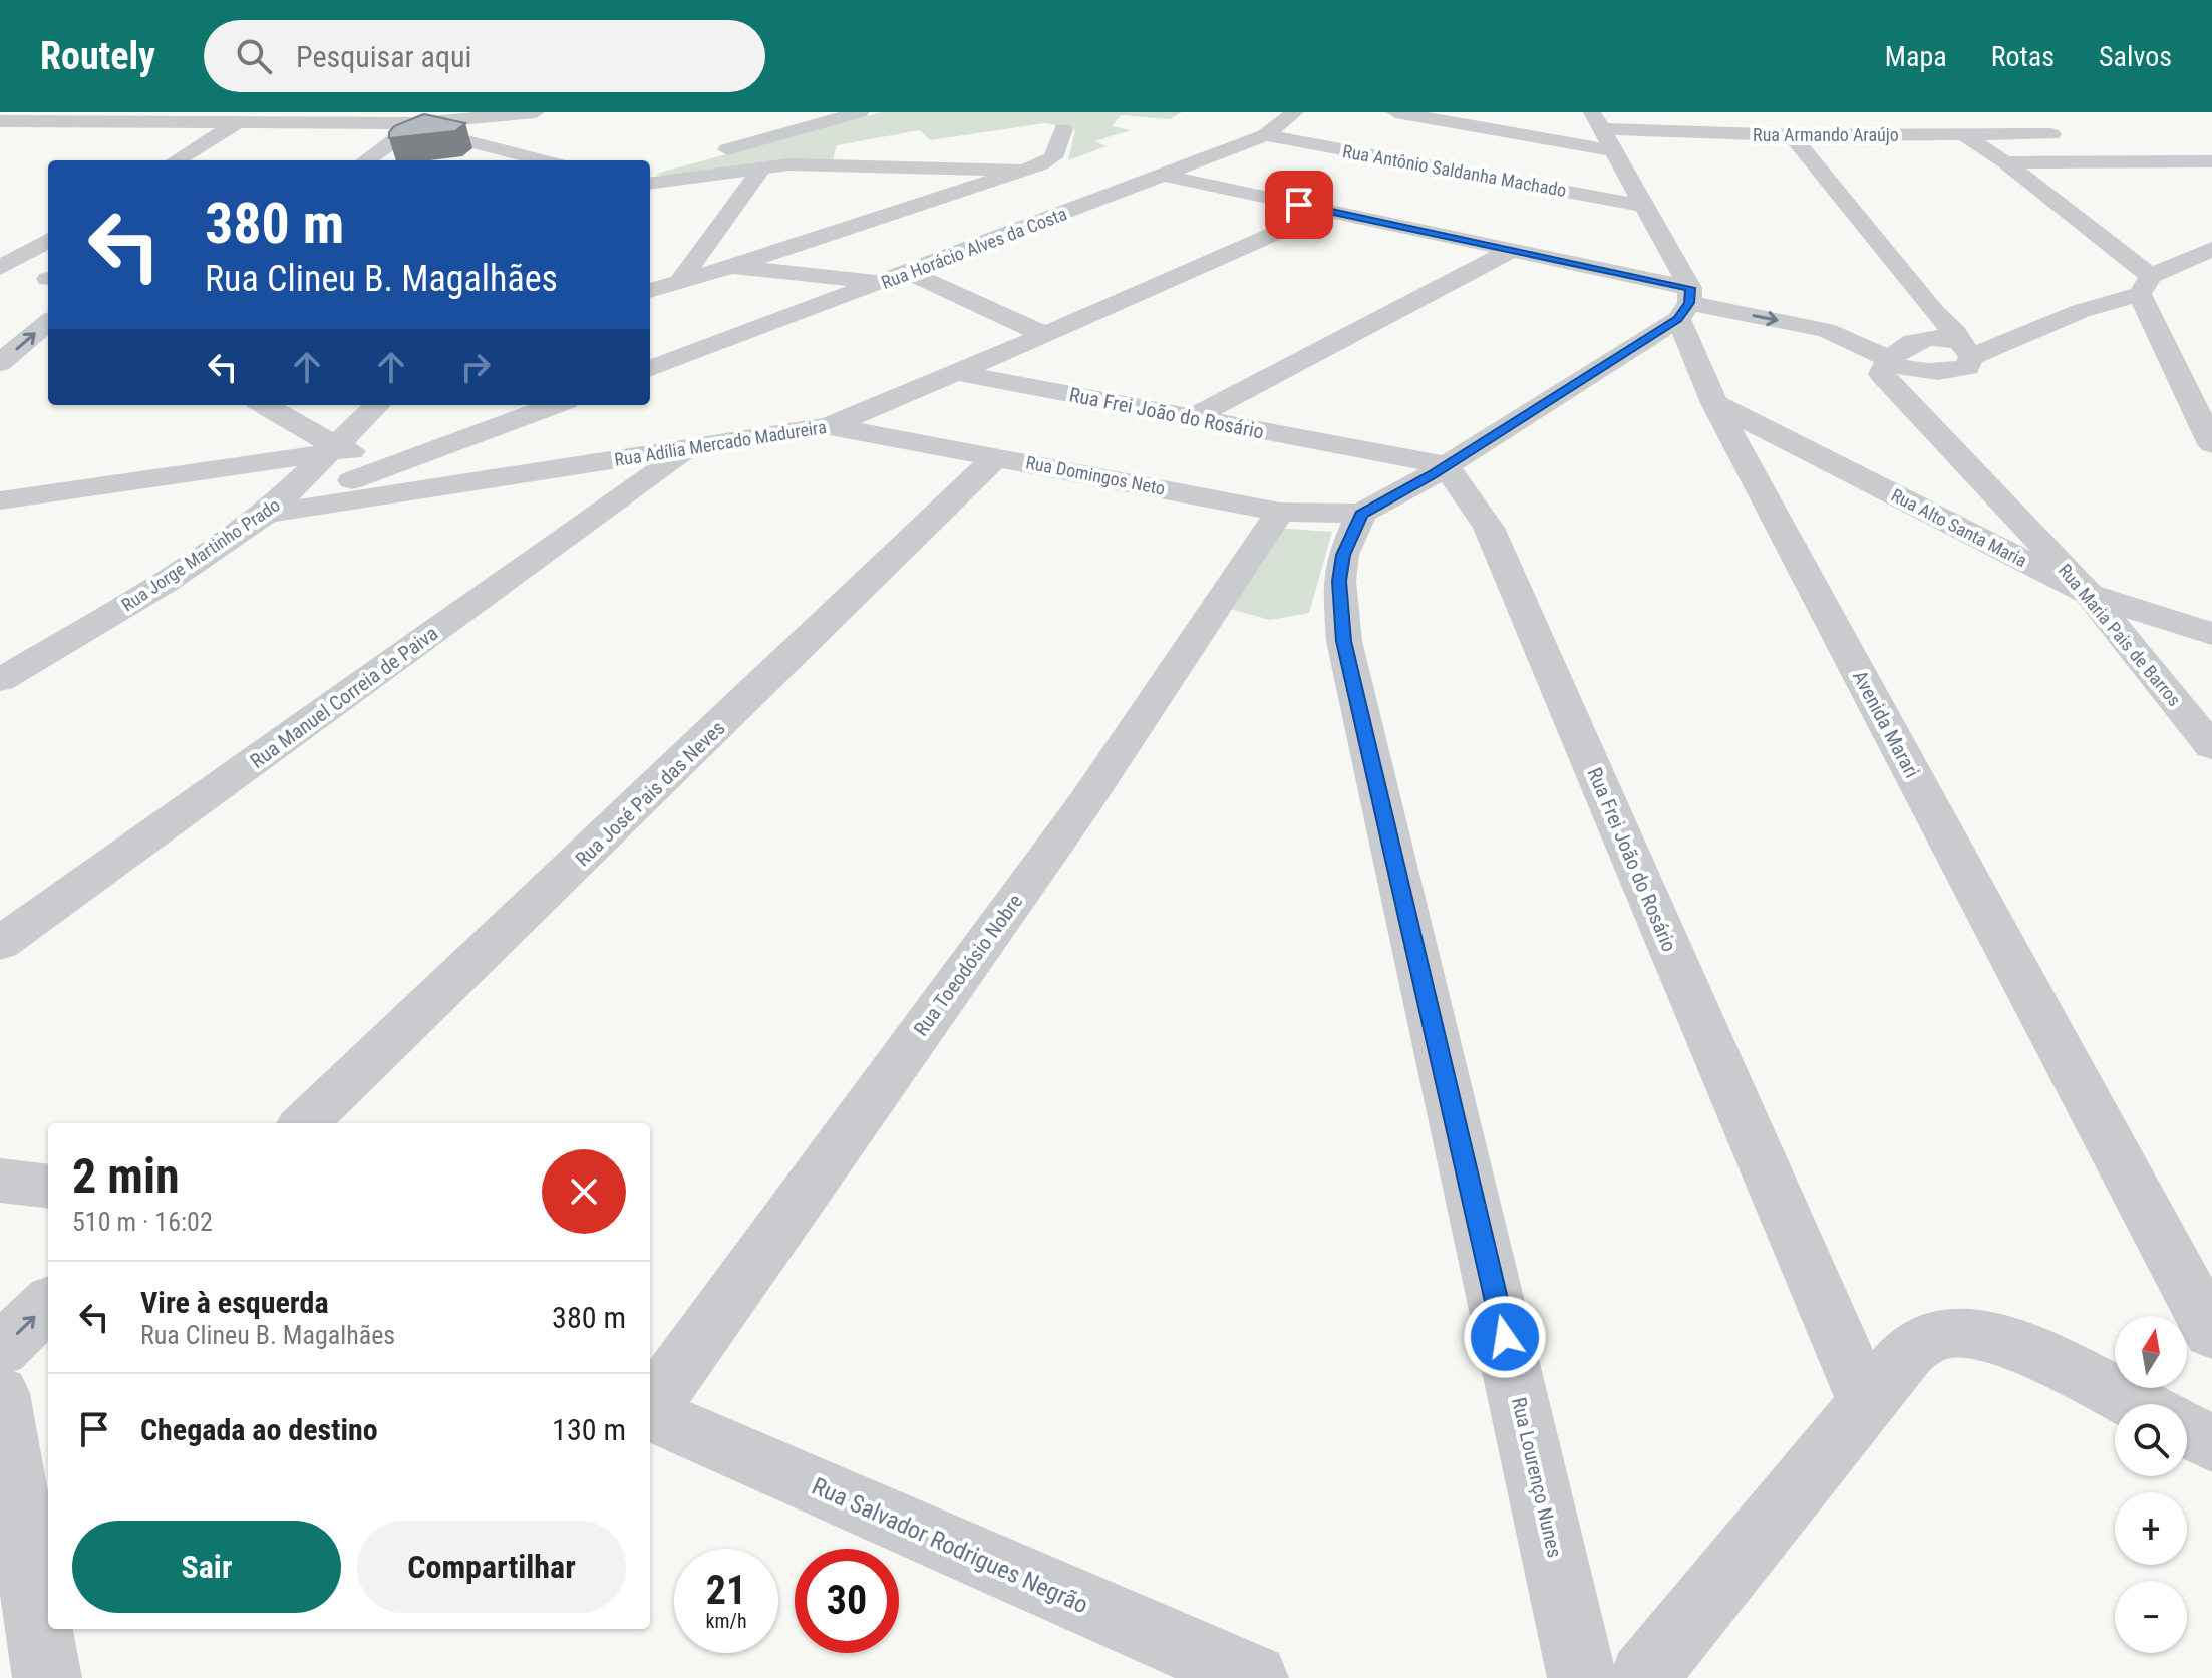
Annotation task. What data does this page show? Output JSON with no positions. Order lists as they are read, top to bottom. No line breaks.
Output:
{"streets":{"street":["Rua Armando Araújo","Rua Antônio Saldanha Machado","Rua Horácio Alves da Costa","Rua Frei João do Rosário","Rua Adília Mercado Madureira","Rua Domingos Neto","Rua Alto Santa Maria","Rua Jorge Martinho Prado","Rua Maria Pais de Barros","Rua Manuel Correia de Paiva","Avenida Marari","Rua José Pais das Neves","Rua Toeodósio Nobre","Rua Lourenço Nunes","Rua Salvador Rodrigues Negrão"]},"crossings":[["Rua Armando Araújo","Avenida Marari"],["Rua Antônio Saldanha Machado","Rua Horácio Alves da Costa"],["Rua Antônio Saldanha Machado","Avenida Marari"],["Rua Frei João do Rosário","Rua Adília Mercado Madureira"],["Rua Adília Mercado Madureira","Rua Domingos Neto"],["Rua Adília Mercado Madureira","Rua Jorge Martinho Prado"],["Rua Adília Mercado Madureira","Rua Manuel Correia de Paiva"],["Rua Domingos Neto","Rua José Pais das Neves"],["Rua Domingos Neto","Rua Toeodósio Nobre"],["Rua Domingos Neto","Rua Lourenço Nunes"],["Rua Alto Santa Maria","Rua Maria Pais de Barros"],["Rua Alto Santa Maria","Avenida Marari"]],"north":"top","page":{"header":"Routely","search":"Pesquisar aqui","nav":["Mapa","Rotas","Salvos"],"turn":["380 m","Rua Clineu B. Magalhães"],"heading":["2 min","510 m · 16:02"],"list":[{"name":"Vire à esquerda","note":"Rua Clineu B. Magalhães","value":"380 m"},{"name":"Chegada ao destino","value":"130 m"}],"map_buttons":["+","−"],"buttons":["Sair","Compartilhar"],"speed":"21 km/h","limit":"30"}}
